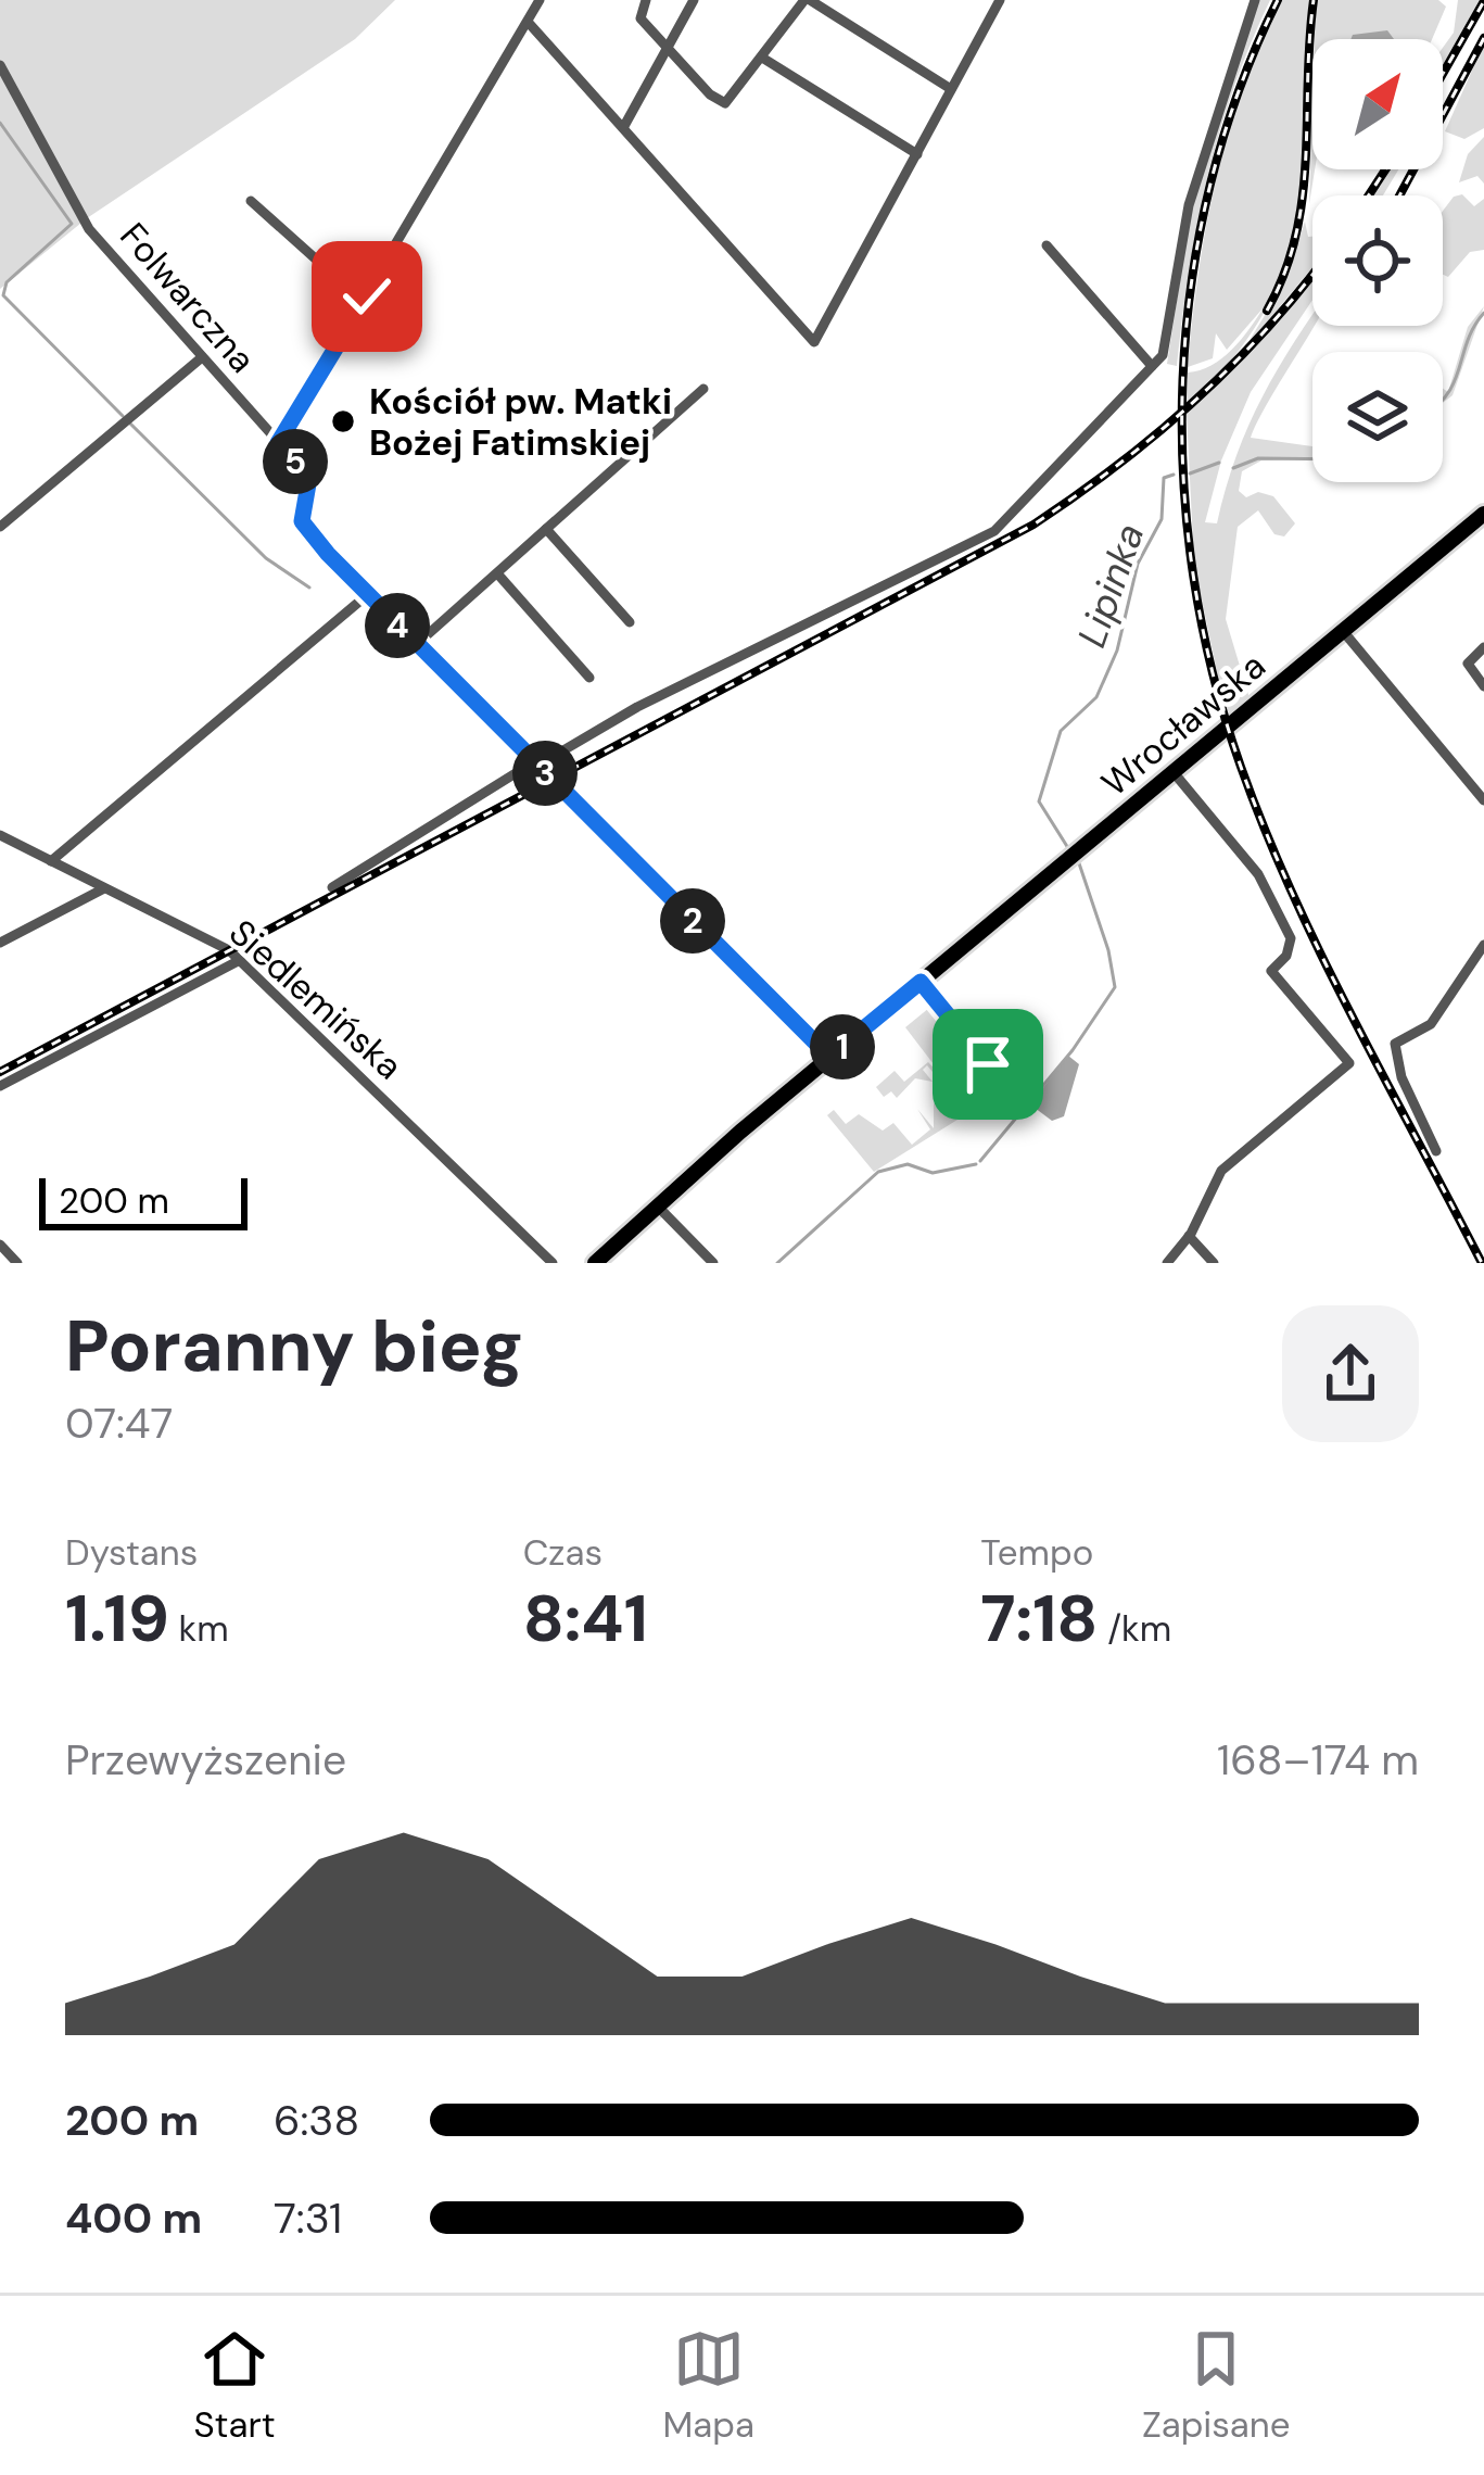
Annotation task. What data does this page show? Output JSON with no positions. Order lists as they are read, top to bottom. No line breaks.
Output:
{"streets":{"main road":["Wrocławska"],"street":["Folwarczna","Siedlemińska"]},"crossings":[["Folwarczna","Wrocławska"]],"water":["Lipinka"],"places":["Kościół pw. Matki Bożej Fatimskiej"],"scale_bar":"200 m","north":"top right","page":{"pins":["5","4","3","2","1"],"scale":"200 m","heading":["Poranny bieg","07:47"],"stats":[["Dystans","1.19 km"],["Czas","8:41"],["Tempo","7:18 /km"]],"chart":["Przewyższenie","168–174 m"],"list":[{"name":"200 m","note":"6:38"},{"name":"400 m","note":"7:31"}],"tabs":["Start","Mapa","Zapisane"]}}
